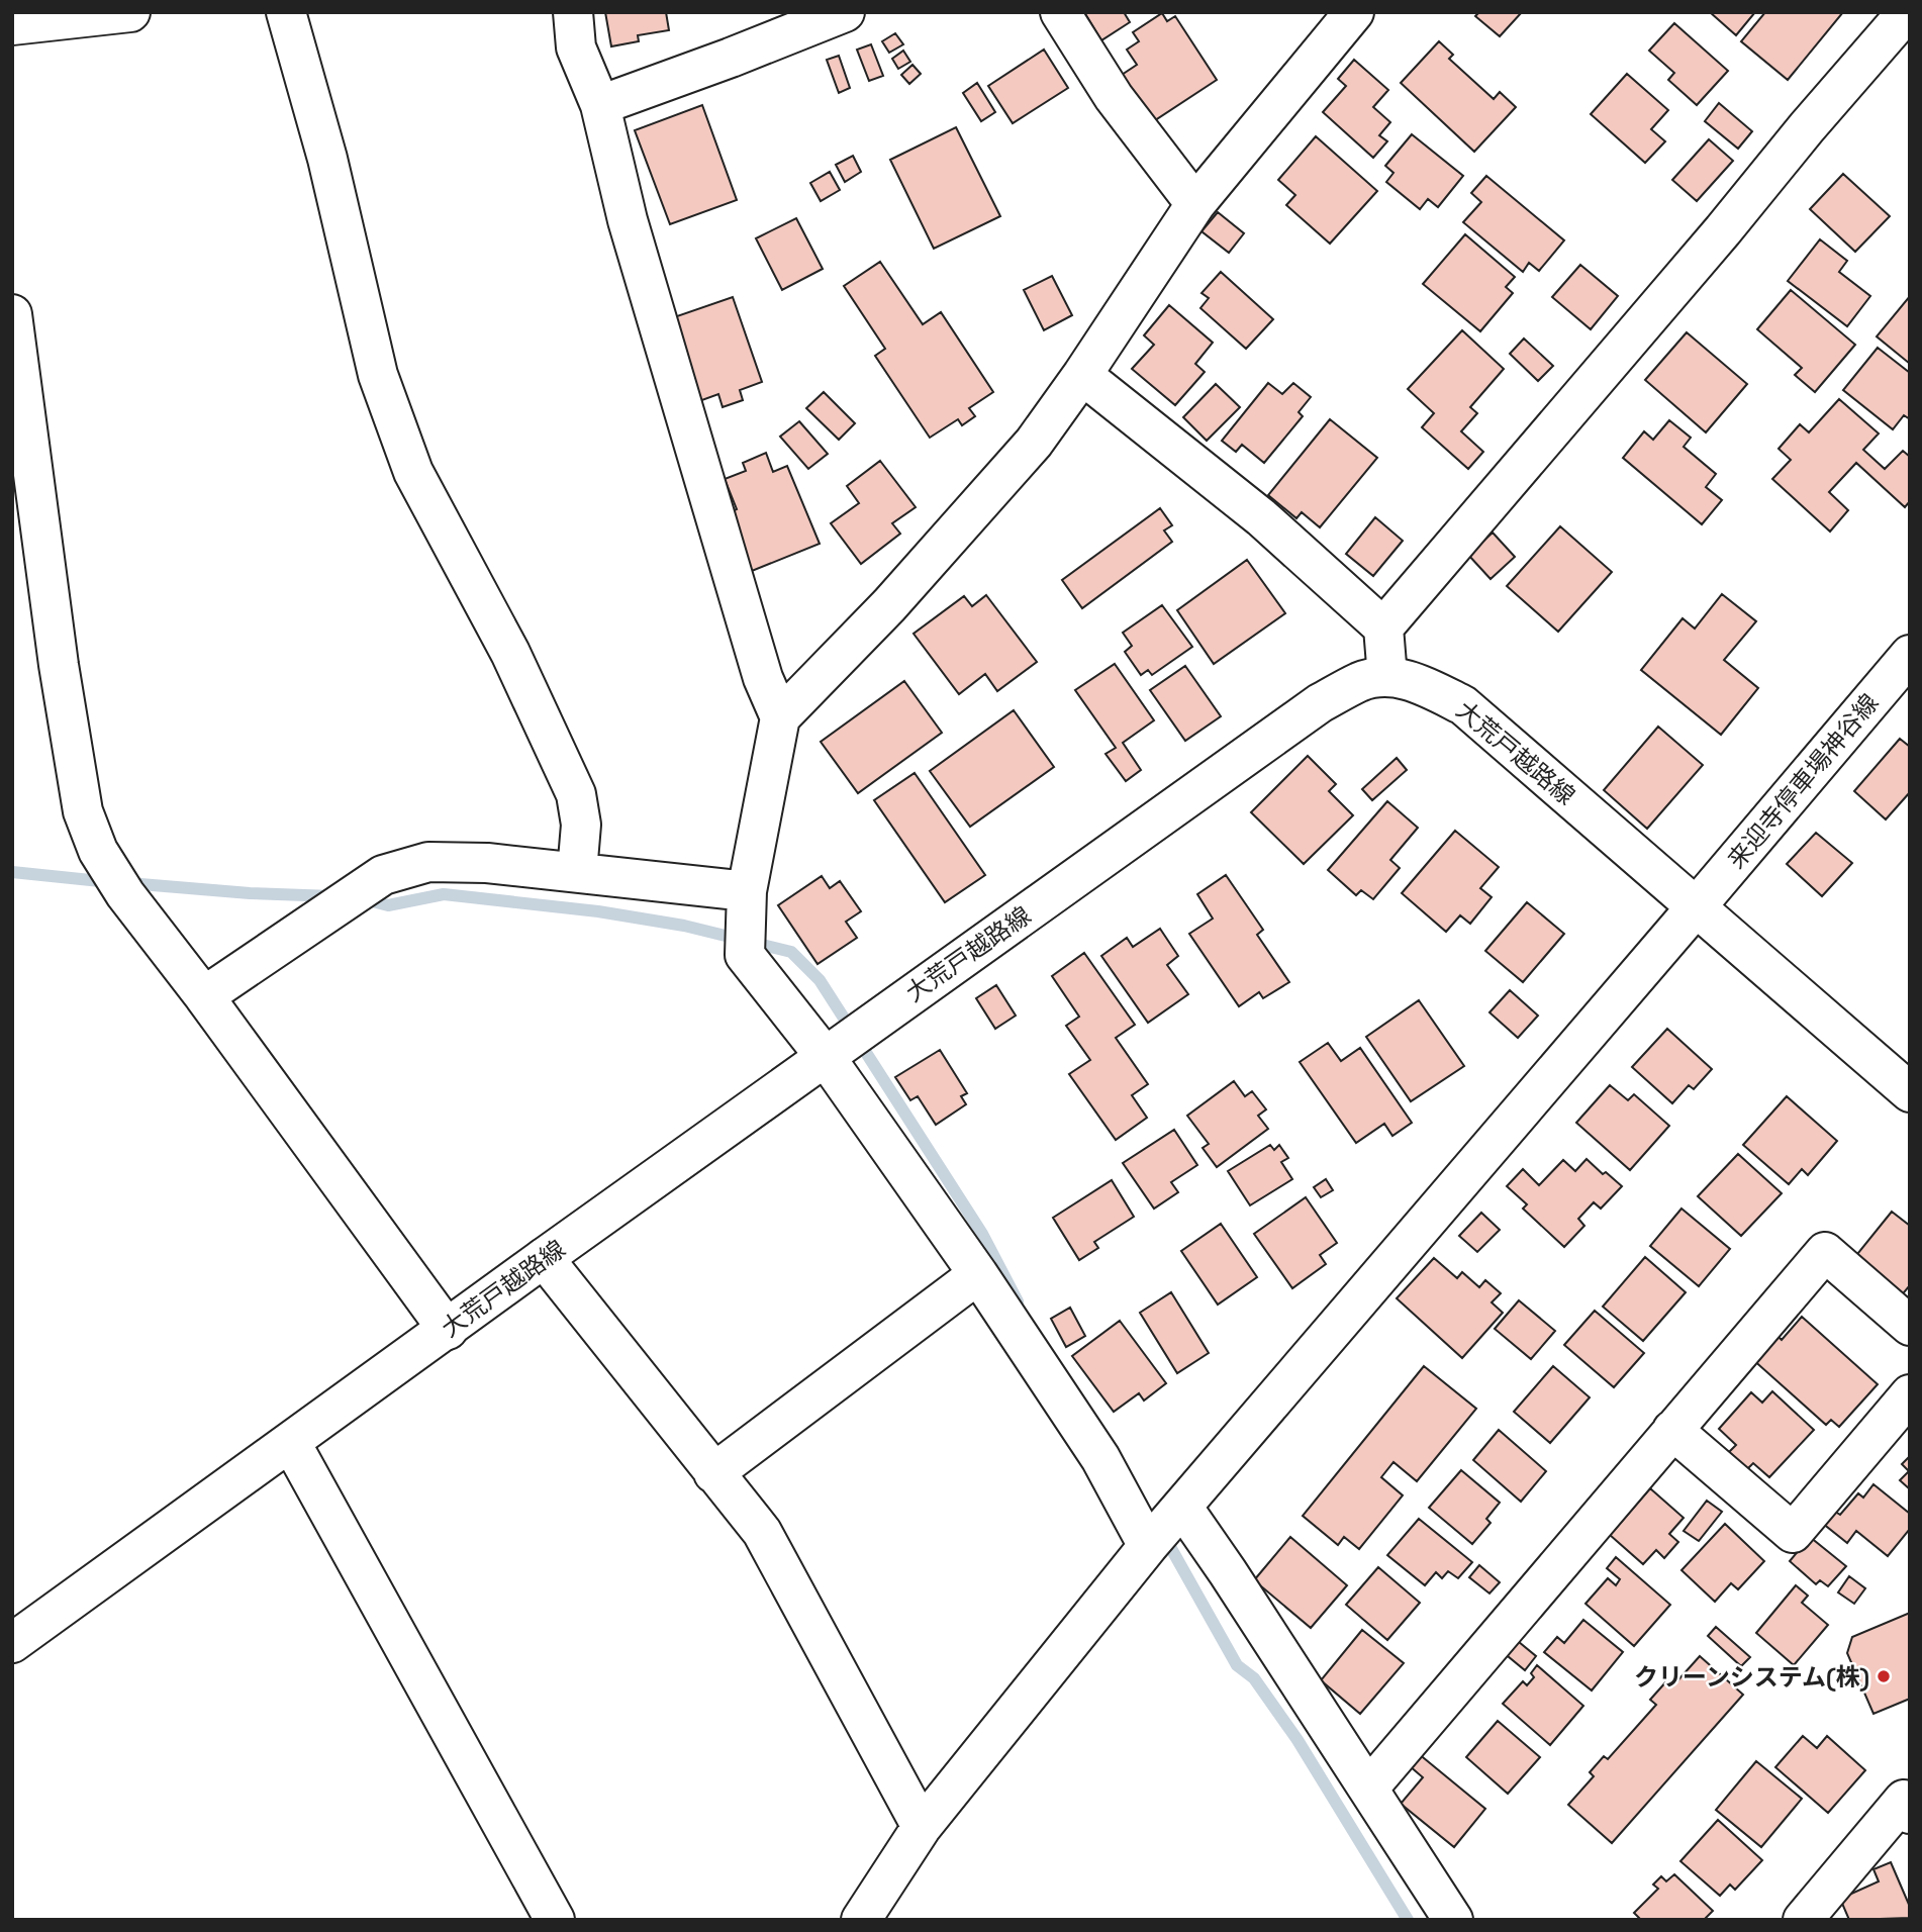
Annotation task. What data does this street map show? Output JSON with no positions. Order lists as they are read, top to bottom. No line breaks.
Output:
{"streets":{"street":["大荒戸越路線","来迎寺停車場神谷線"]},"crossings":[["大荒戸越路線","来迎寺停車場神谷線"]],"places":["クリーンシステム(株)"]}
